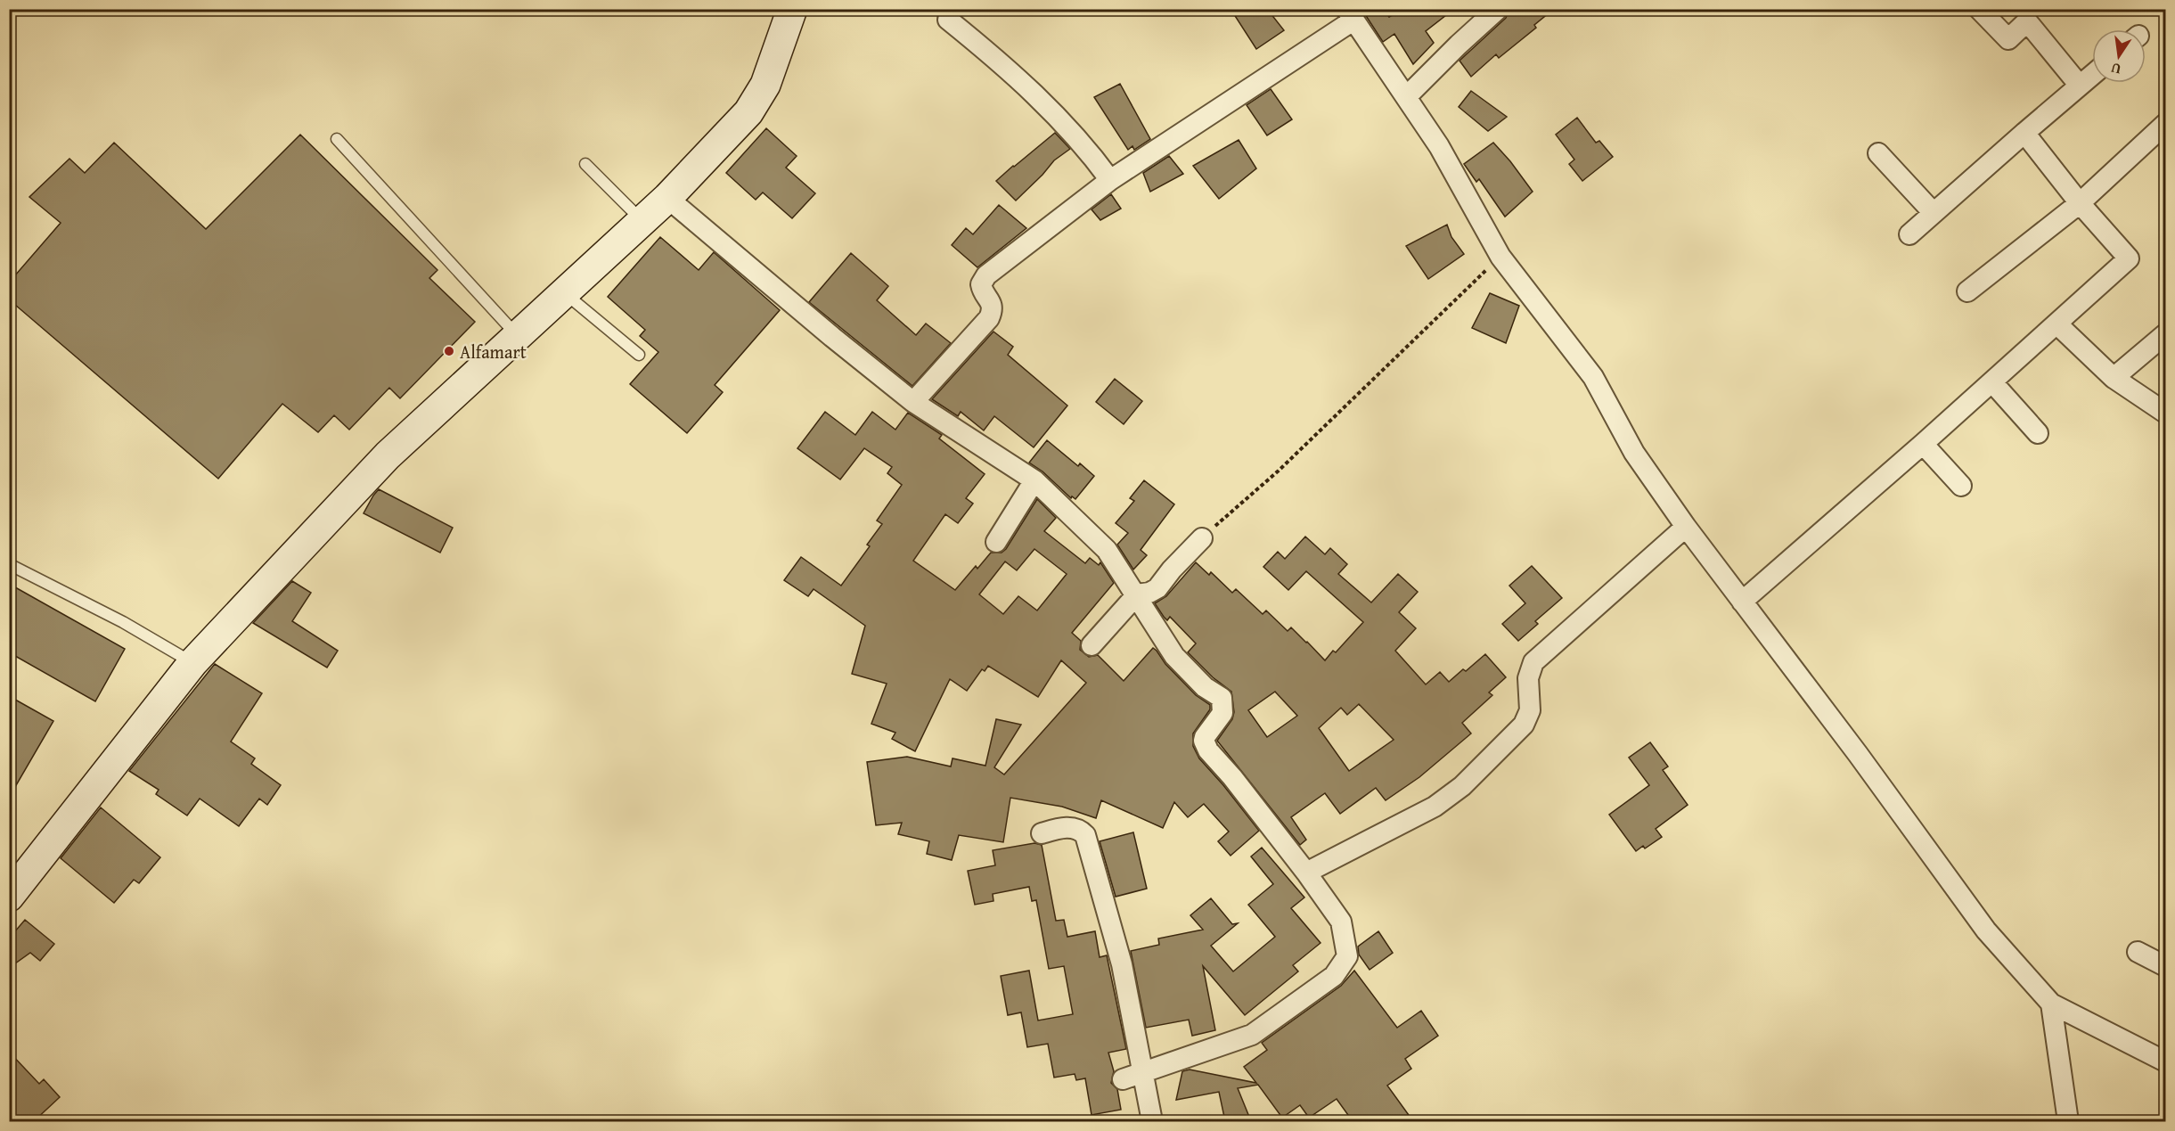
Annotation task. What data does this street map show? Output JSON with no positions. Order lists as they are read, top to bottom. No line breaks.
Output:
{"places":["Alfamart"],"north":"bottom"}
